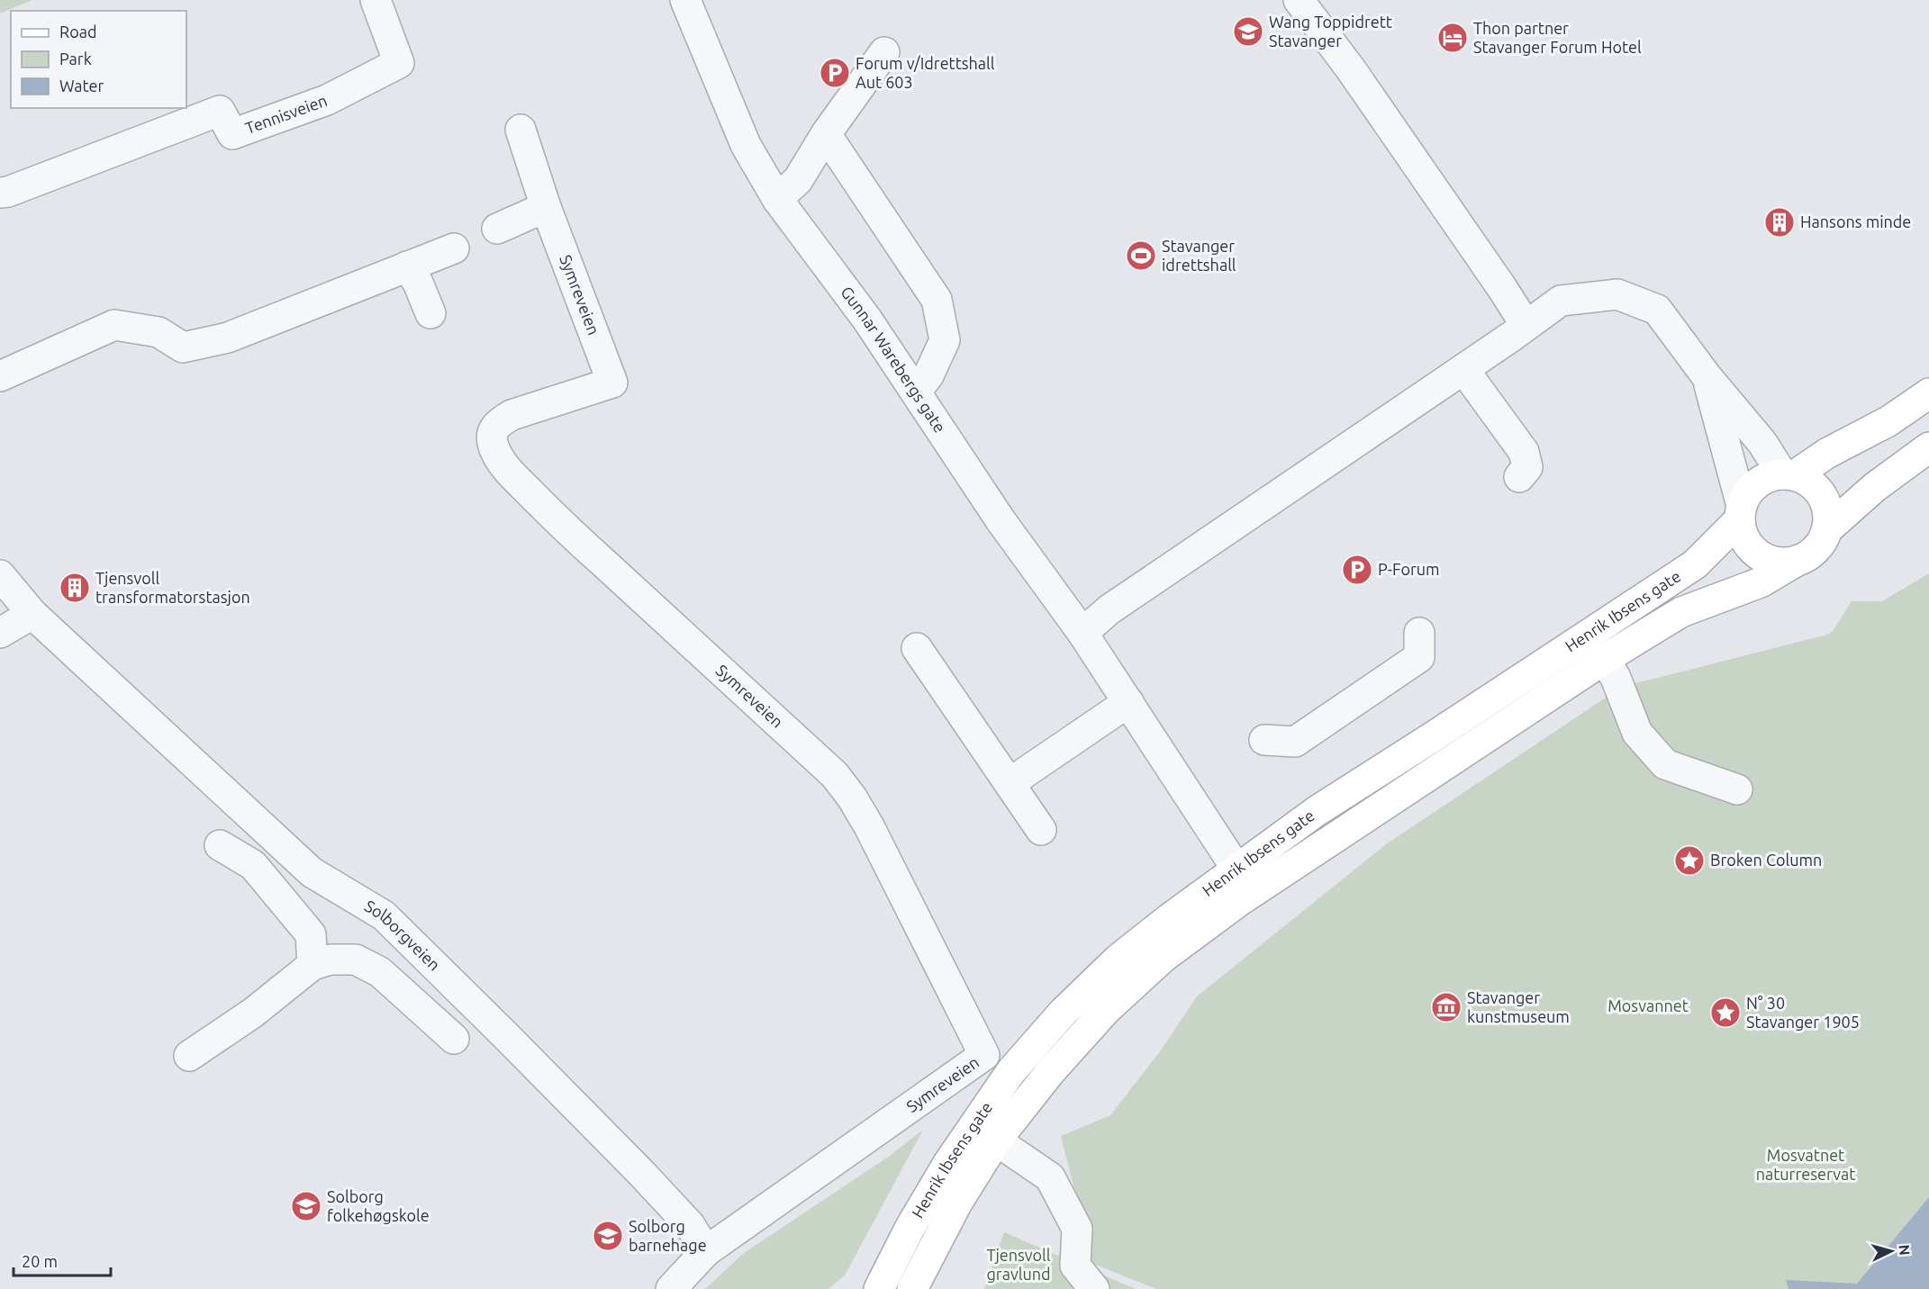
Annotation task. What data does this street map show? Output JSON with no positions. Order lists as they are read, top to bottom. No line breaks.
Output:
{"streets":{"main road":["Henrik Ibsens gate"],"street":["Tennisveien","Symreveien","Gunnar Warebergs gate","Solborgveien"]},"crossings":[["Symreveien","Solborgveien"],["Gunnar Warebergs gate","Henrik Ibsens gate"]],"parks":["Mosvannet","Mosvatnet naturreservat","Tjensvoll gravlund"],"places":{"school or university":["Wang Toppidrett Stavanger","Solborg folkehøgskole","Solborg barnehage"],"hotel":["Thon partner Stavanger Forum Hotel"],"parking":["Forum v/Idrettshall Aut 603","P-Forum"],"building":["Hansons minde","Tjensvoll transformatorstasjon"],"sports":["Stavanger idrettshall"],"place":["Broken Column","N° 30 Stavanger 1905"],"museum":["Stavanger kunstmuseum"]},"legend":["Road","Park","Water"],"scale_bar":"20 m","north":"right"}
